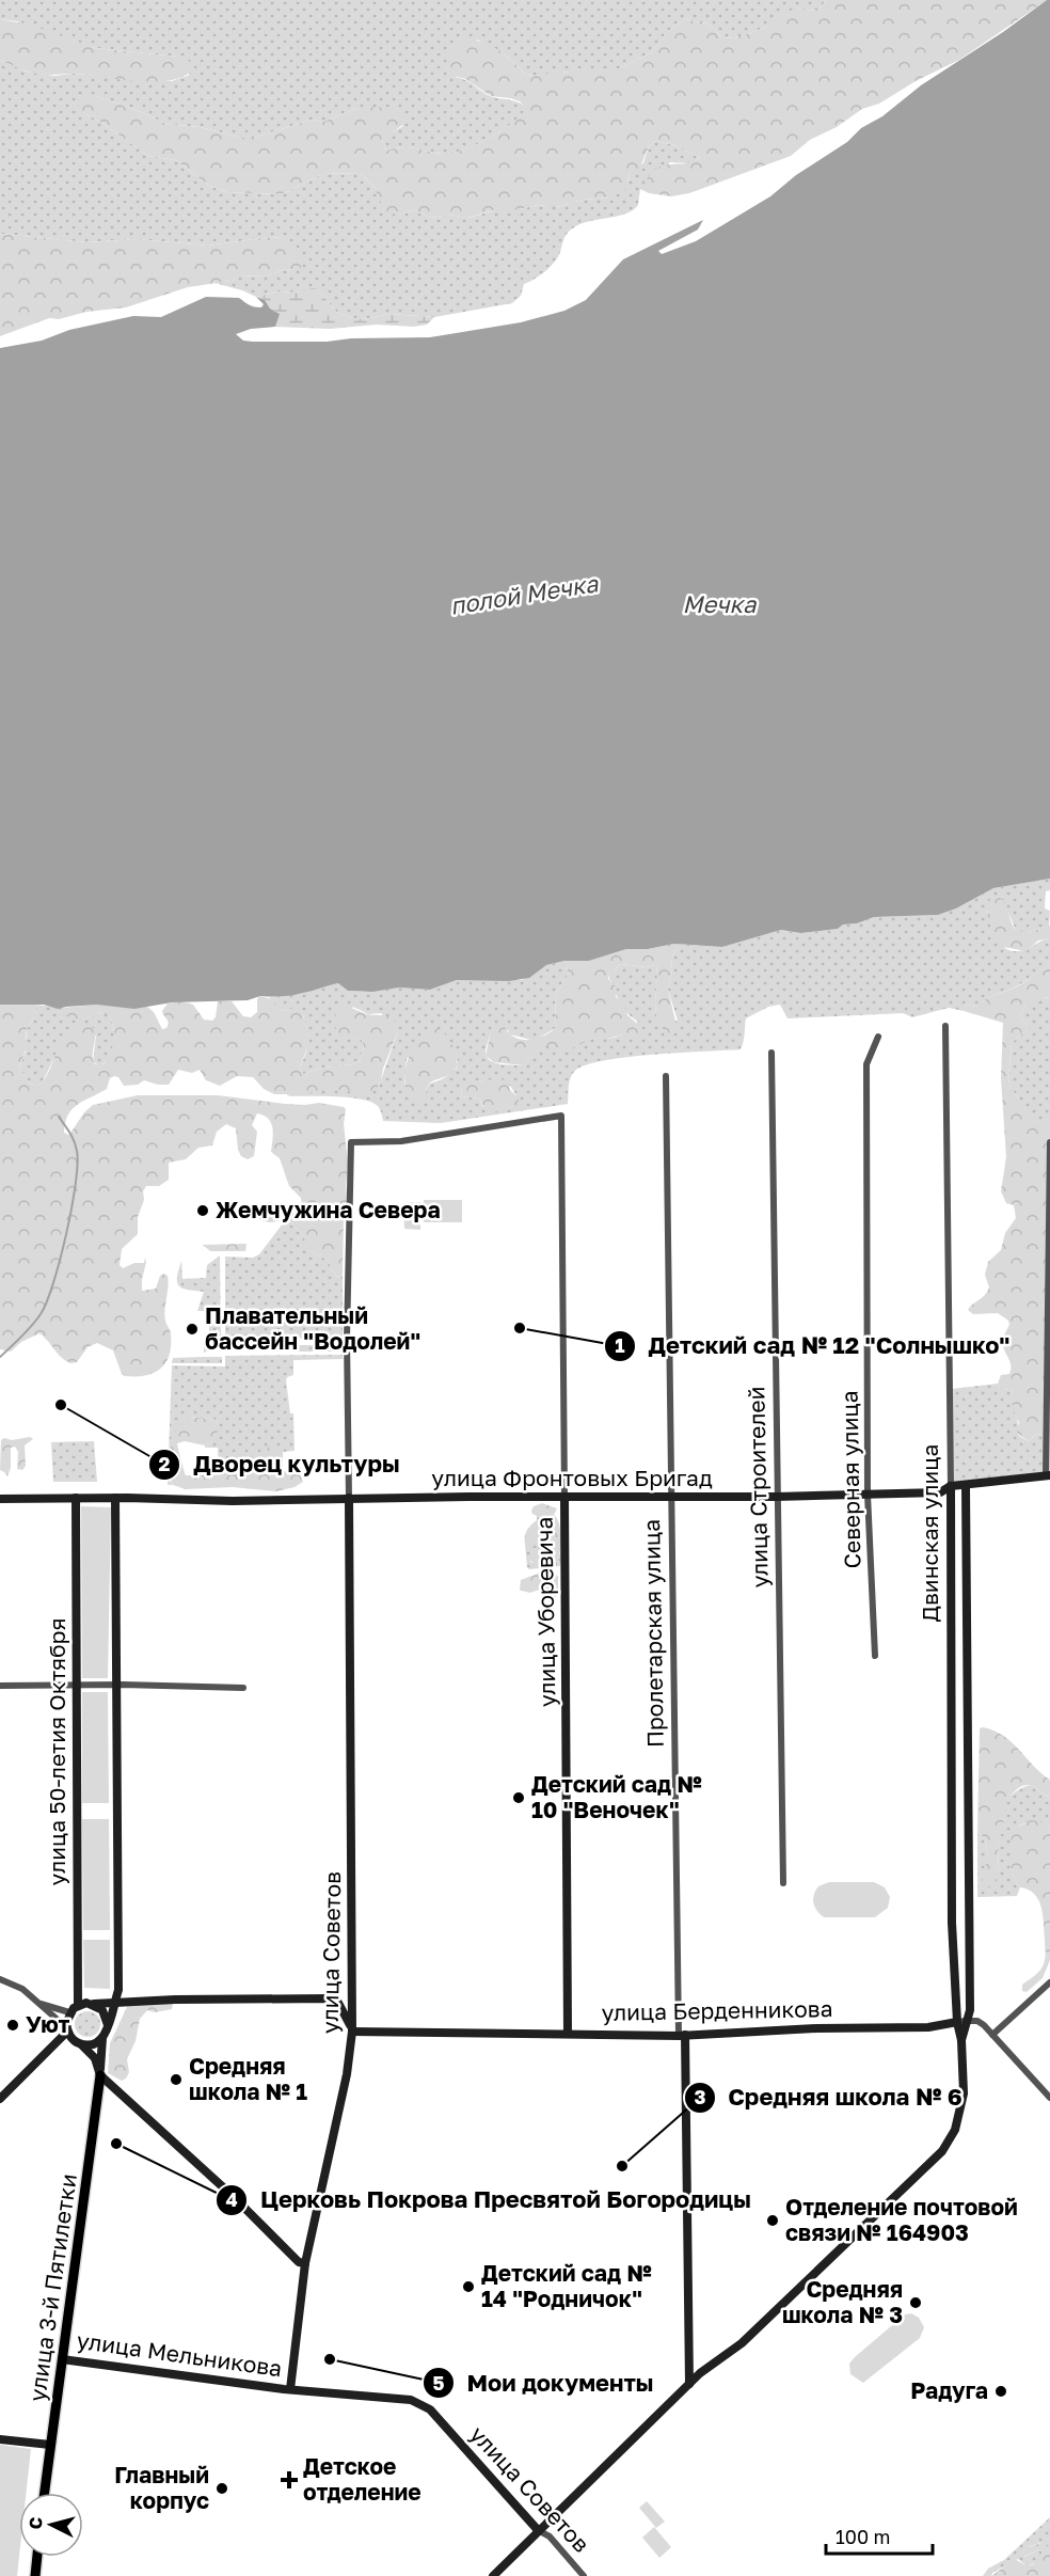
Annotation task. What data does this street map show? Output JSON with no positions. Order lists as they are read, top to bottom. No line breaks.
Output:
{"streets":{"main road":["улица 3-й Пятилетки"],"street":["улица Фронтовых Бригад","Северная улица","улица Строителей","Двинская улица","улица Уборевича","Пролетарская улица","улица 50-летия Октября","улица Советов","улица Берденникова","улица Мельникова"]},"crossings":[["улица Фронтовых Бригад","Северная улица"],["улица Фронтовых Бригад","улица Строителей"],["улица Фронтовых Бригад","Двинская улица"],["улица Фронтовых Бригад","улица Уборевича"],["улица Фронтовых Бригад","Пролетарская улица"],["улица Фронтовых Бригад","улица 50-летия Октября"],["улица Фронтовых Бригад","улица Советов"],["Двинская улица","Пролетарская улица"],["Двинская улица","улица Советов"],["Двинская улица","улица Берденникова"],["улица Уборевича","улица Советов"],["улица Уборевича","улица Берденникова"],["Пролетарская улица","улица Берденникова"],["улица Советов","улица Берденникова"],["улица Советов","улица Мельникова"],["улица 3-й Пятилетки","улица Мельникова"]],"water":["полой Мечка","Мечка"],"places":{"other":["Жемчужина Севера","Детский сад № 12 \"Солнышко\"","Плавательный бассейн \"Водолей\"","Дворец культуры","Детский сад № 10 \"Веночек\"","Уют","Средняя школа № 1","Церковь Покрова Пресвятой Богородицы","Средняя школа № 6","Отделение почтовой связи № 164903","Детский сад № 14 \"Родничок\"","Средняя школа № 3","Мои документы","Радуга","Главный корпус"],"health":["Детское отделение"]},"scale_bar":"100 m","north":"left"}
